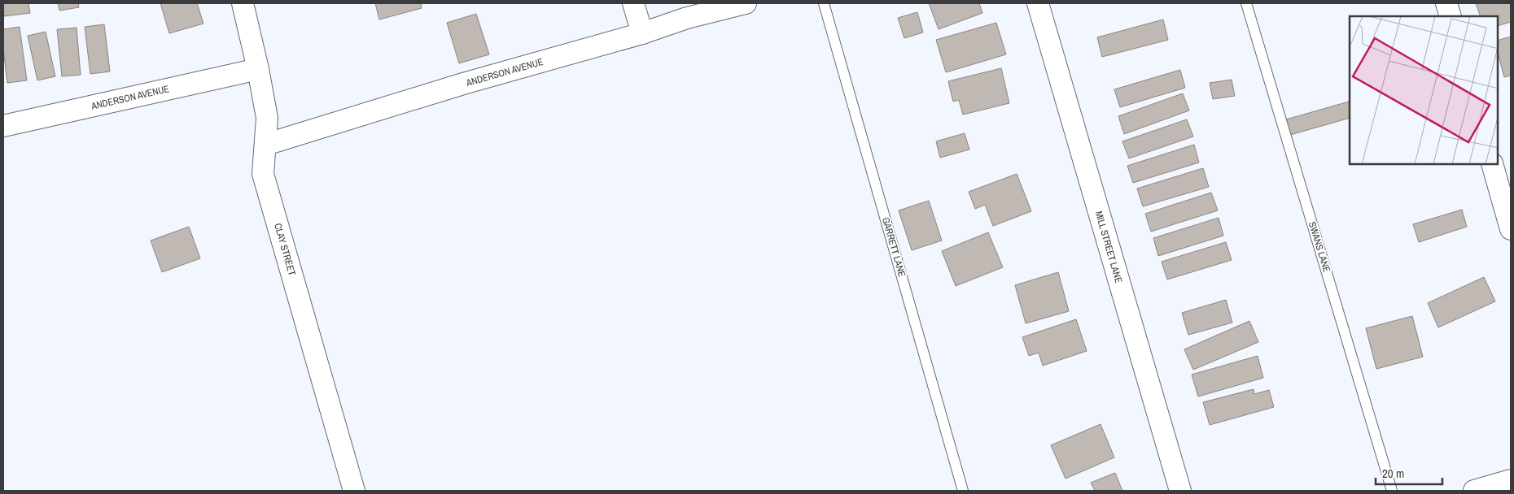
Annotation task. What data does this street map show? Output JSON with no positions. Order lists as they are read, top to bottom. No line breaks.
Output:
{"streets":{"street":["ANDERSON AVENUE","MILL STREET LANE","CLAY STREET"],"lane":["GARRETT LANE","SWANS LANE"]},"crossings":[["ANDERSON AVENUE","CLAY STREET"]],"scale_bar":"20 m"}
